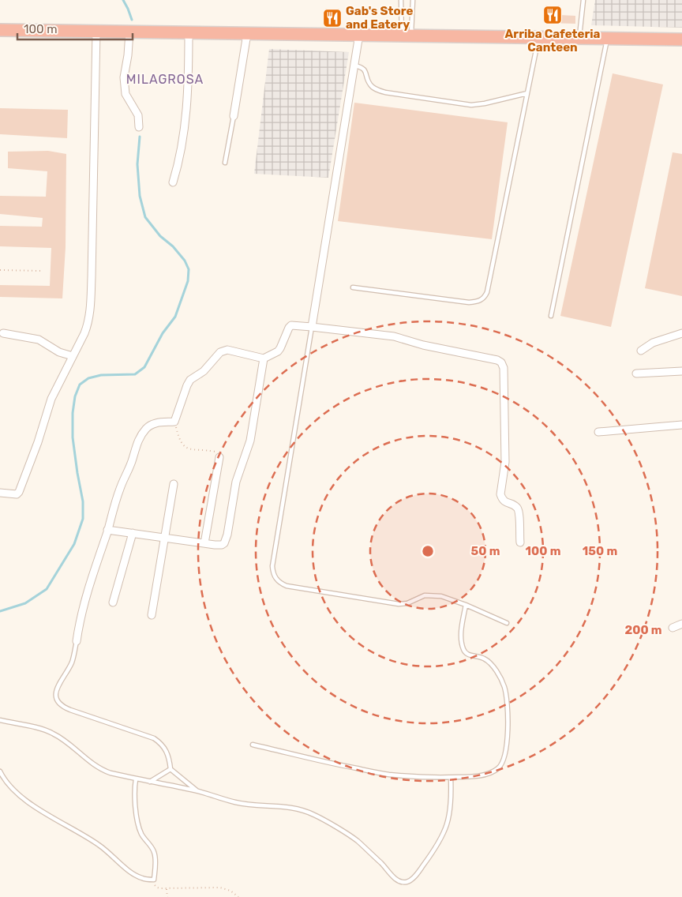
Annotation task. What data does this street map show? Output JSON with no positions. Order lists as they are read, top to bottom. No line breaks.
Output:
{"districts":["MILAGROSA"],"places":{"restaurant":["Arriba Cafeteria Canteen","Gab's Store and Eatery"]},"scale_bar":"100 m","rings":["50 m","100 m","150 m","200 m"]}
